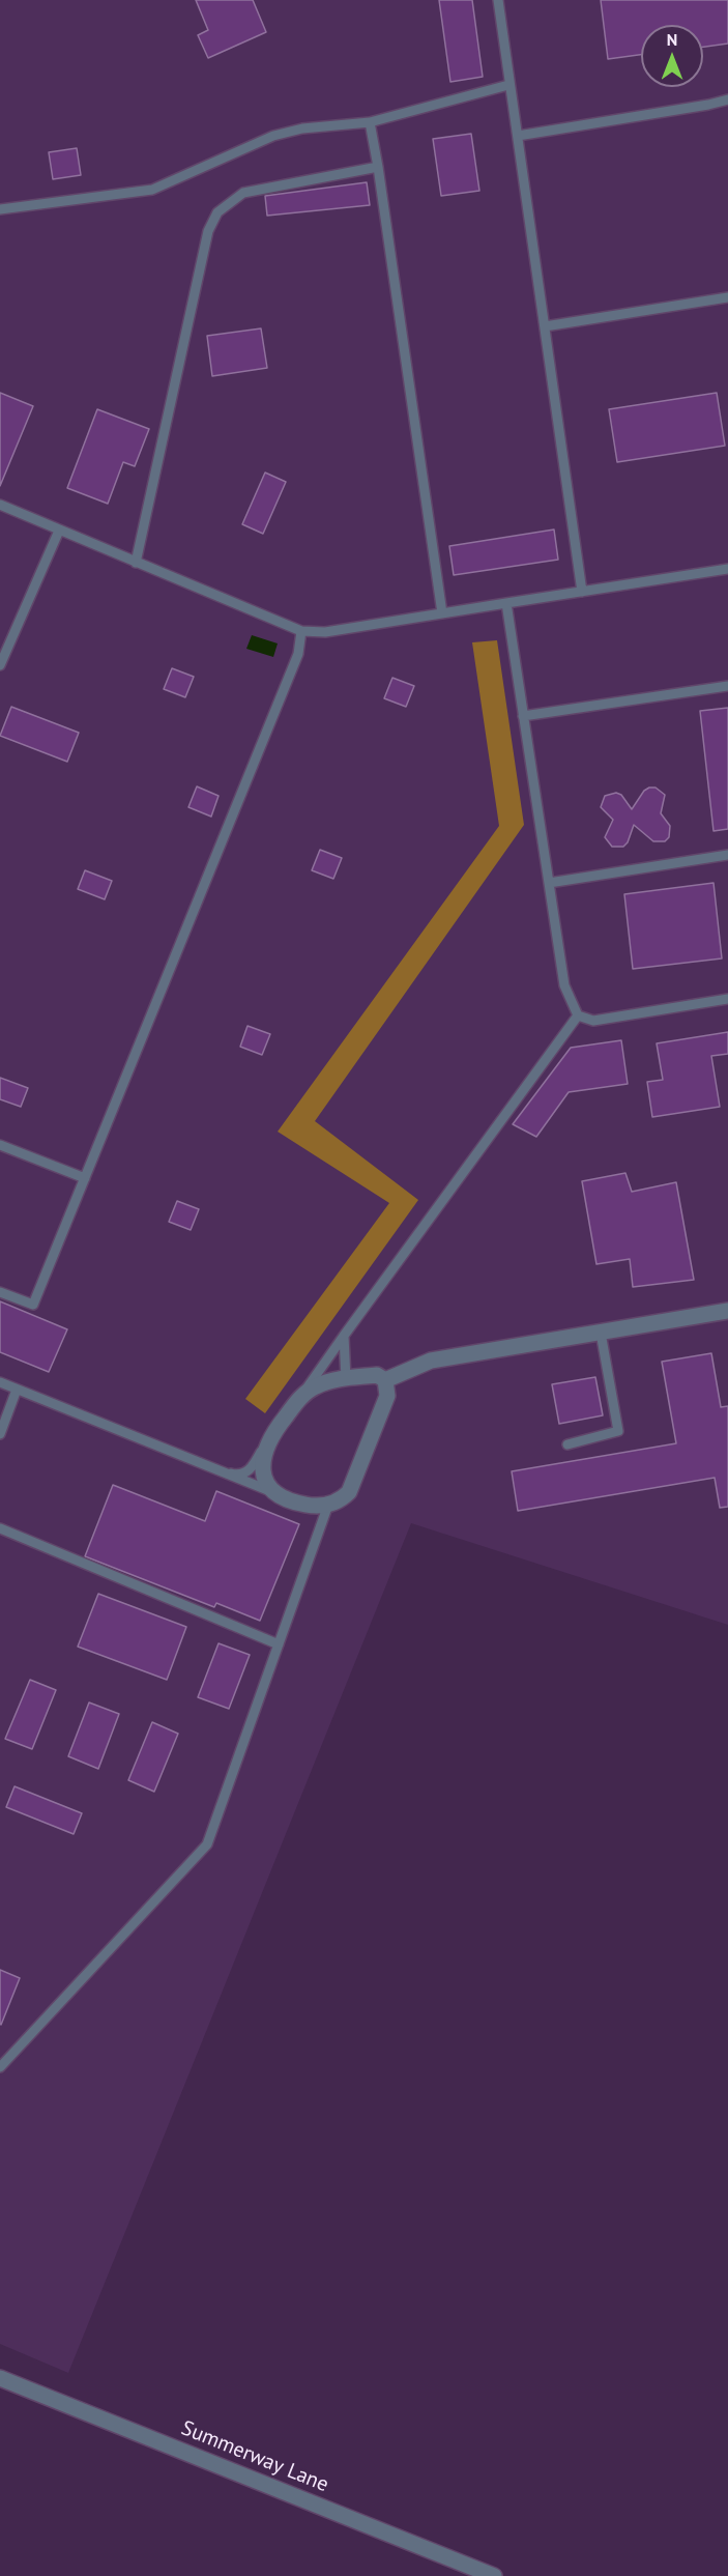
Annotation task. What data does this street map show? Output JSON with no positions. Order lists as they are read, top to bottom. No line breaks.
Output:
{"streets":{"street":["Summerway Lane"]},"north":"top"}
